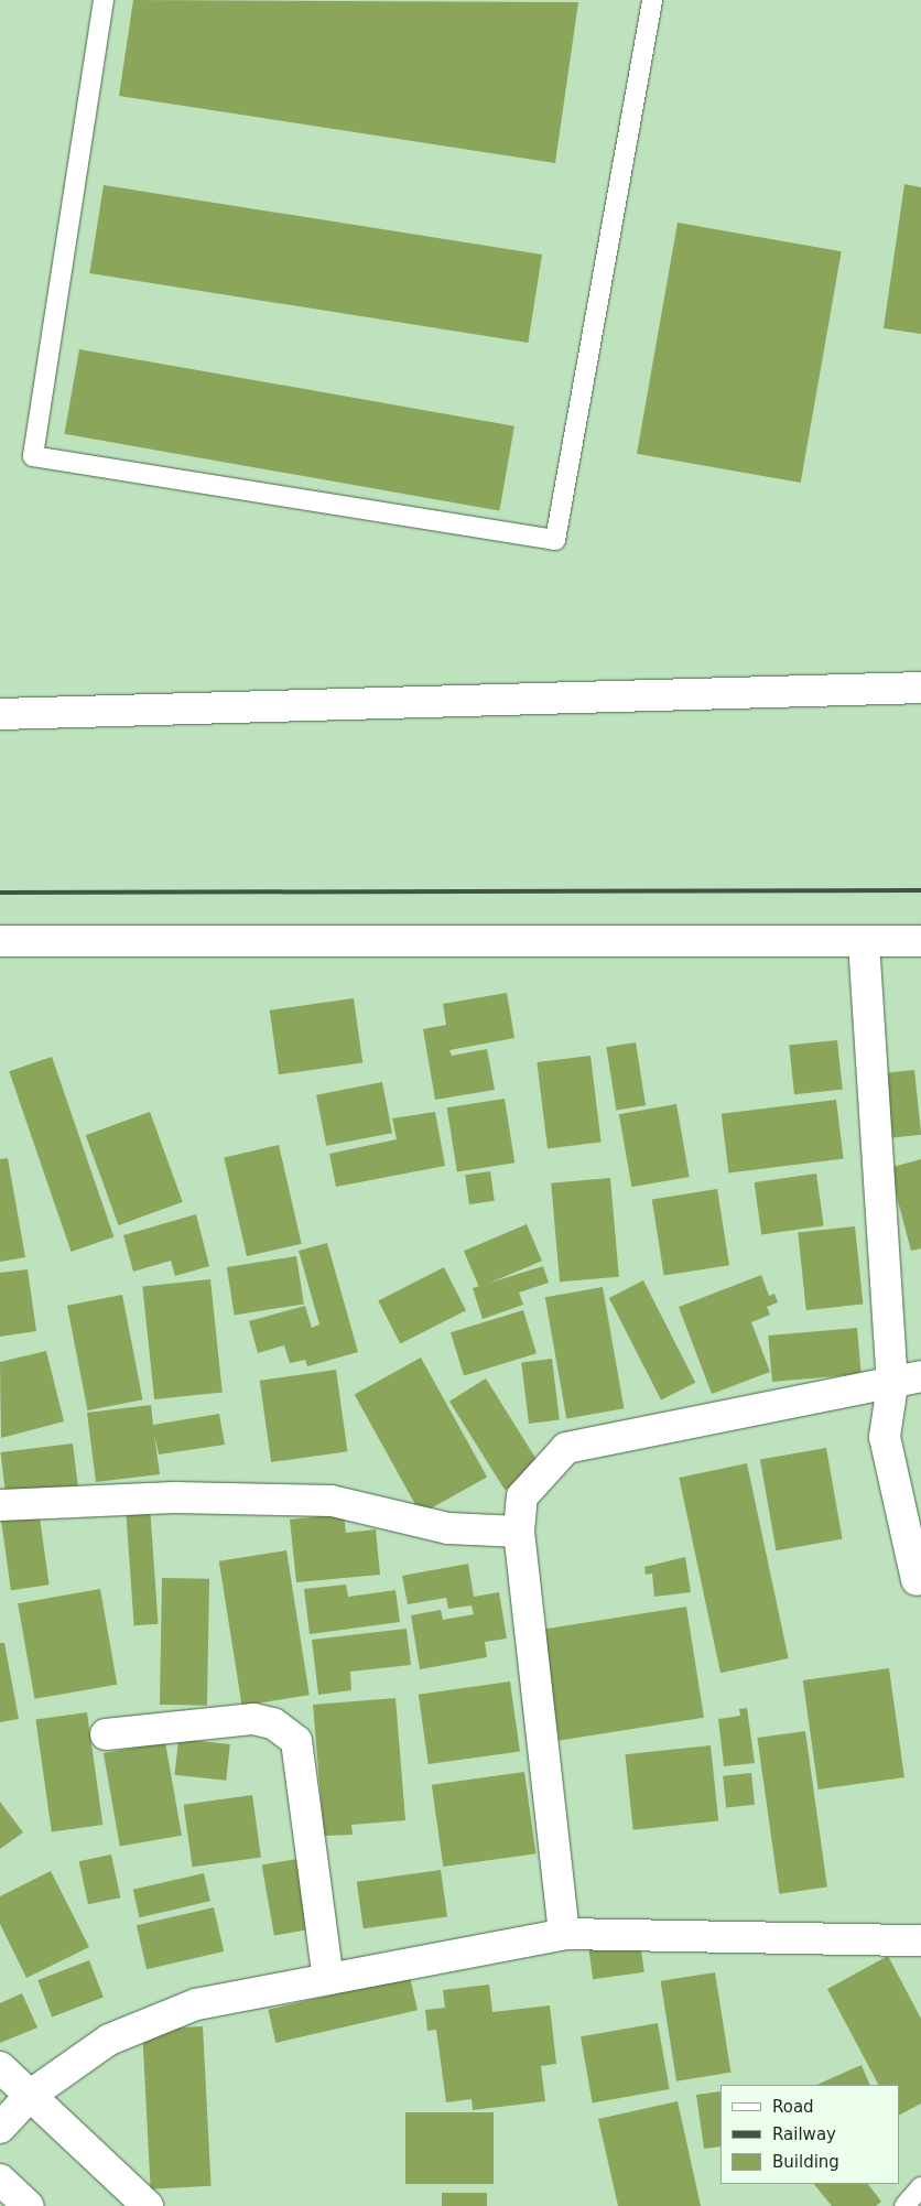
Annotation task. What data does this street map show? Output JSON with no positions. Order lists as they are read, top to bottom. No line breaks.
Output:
{"legend":["Road","Railway","Building"]}
